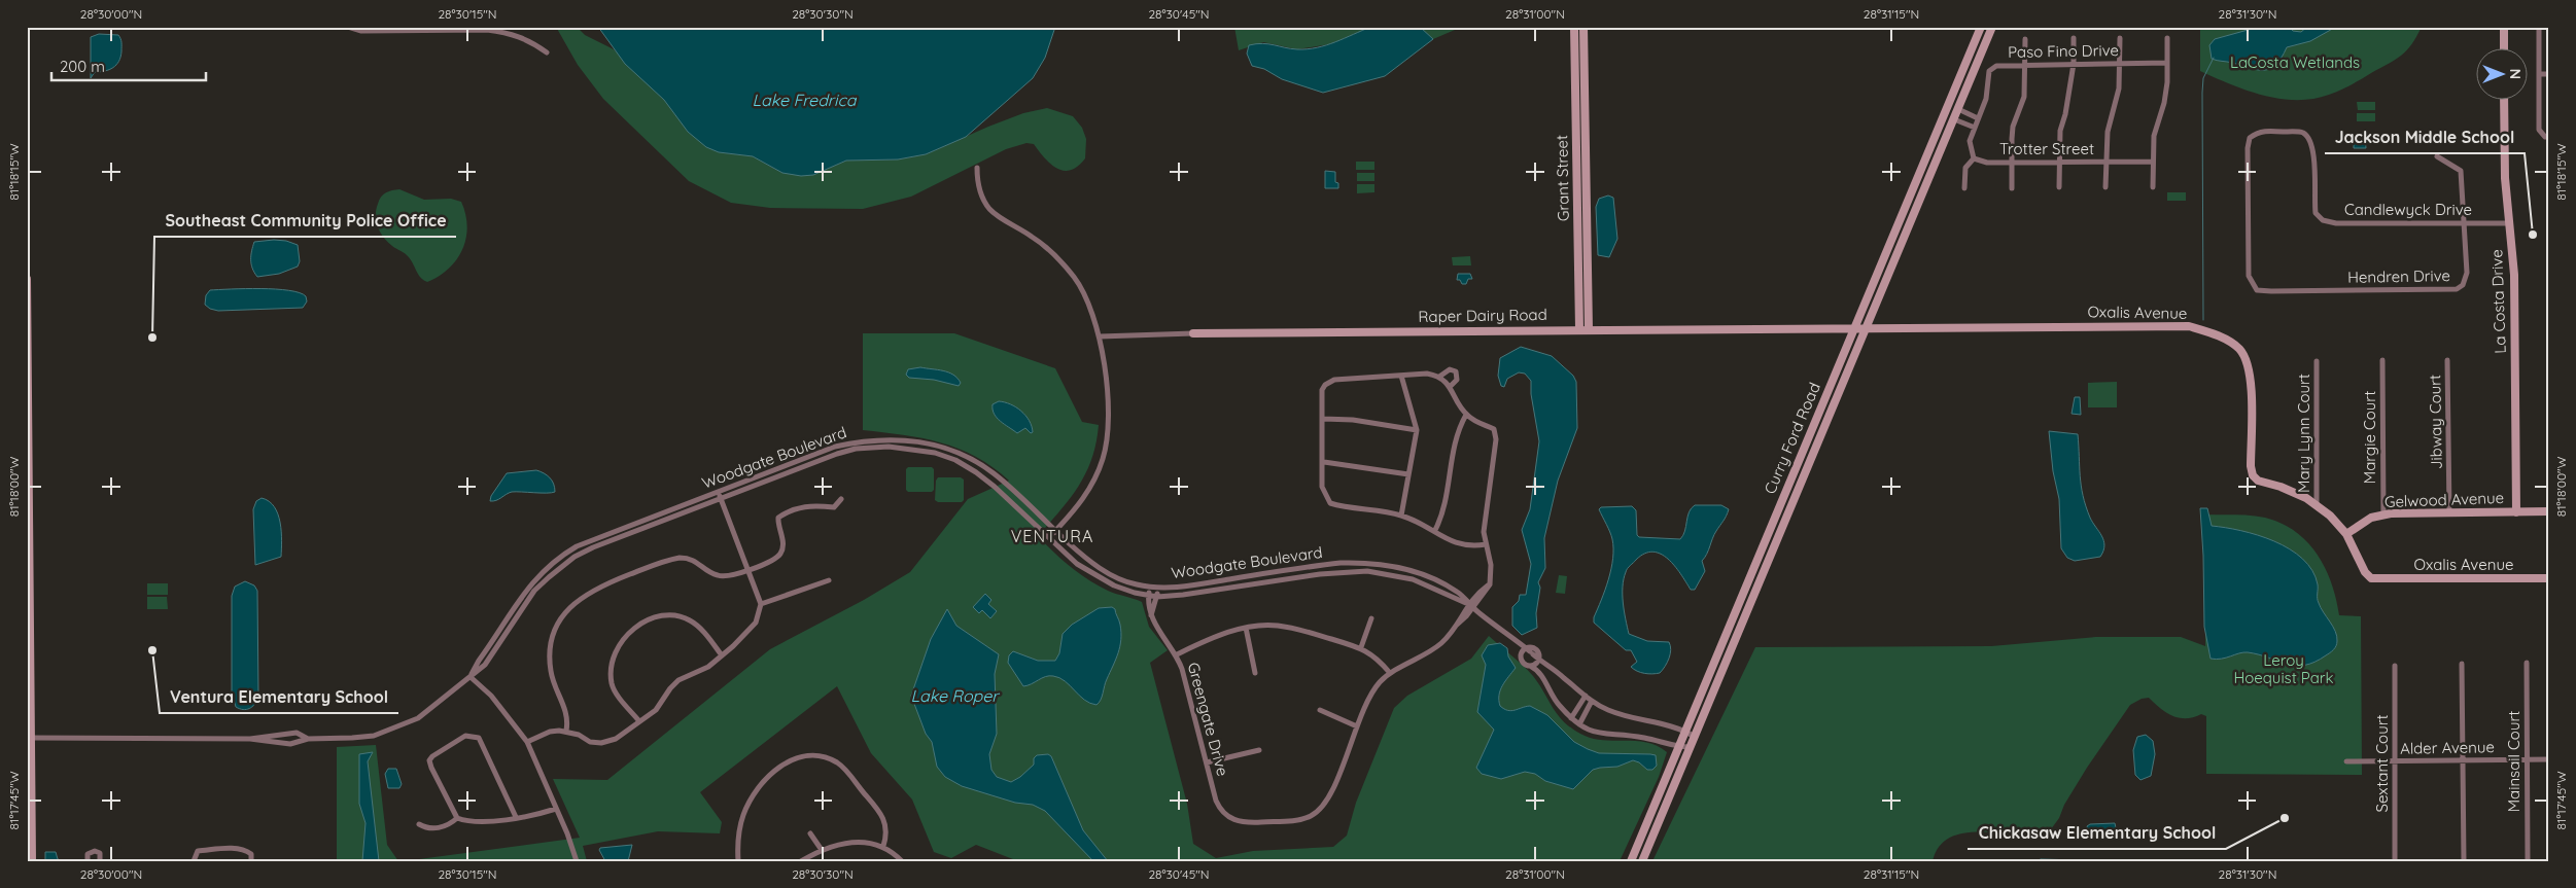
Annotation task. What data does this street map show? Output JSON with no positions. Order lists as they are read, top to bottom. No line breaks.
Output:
{"streets":{"street":["Paso Fino Drive","Trotter Street","Grant Street","Candlewyck Drive","Hendren Drive","La Costa Drive","Oxalis Avenue","Raper Dairy Road","Jibway Court","Mary Lynn Court","Margie Court","Curry Ford Road","Woodgate Boulevard","Gelwood Avenue","Greengate Drive","Alder Avenue","Mainsail Court","Sextant Court"]},"crossings":[["Grant Street","Raper Dairy Road"],["Candlewyck Drive","Hendren Drive"],["Candlewyck Drive","La Costa Drive"],["La Costa Drive","Gelwood Avenue"],["Oxalis Avenue","Raper Dairy Road"],["Oxalis Avenue","Mary Lynn Court"],["Oxalis Avenue","Curry Ford Road"],["Oxalis Avenue","Gelwood Avenue"],["Raper Dairy Road","Curry Ford Road"],["Jibway Court","Gelwood Avenue"],["Margie Court","Gelwood Avenue"],["Curry Ford Road","Woodgate Boulevard"],["Woodgate Boulevard","Greengate Drive"],["Alder Avenue","Mainsail Court"],["Alder Avenue","Sextant Court"]],"districts":["VENTURA"],"water":["Lake Fredrica","Lake Roper"],"parks":["LaCosta Wetlands","Leroy Hoequist Park"],"places":["Jackson Middle School","Southeast Community Police Office","Ventura Elementary School","Chickasaw Elementary School"],"scale_bar":"200 m","north":"right","coordinates":["28°30'00\"N","28°30'15\"N","28°30'30\"N","28°30'45\"N","28°31'00\"N","28°31'15\"N","28°31'30\"N","81°18'15\"W","81°18'00\"W","81°17'45\"W"]}
